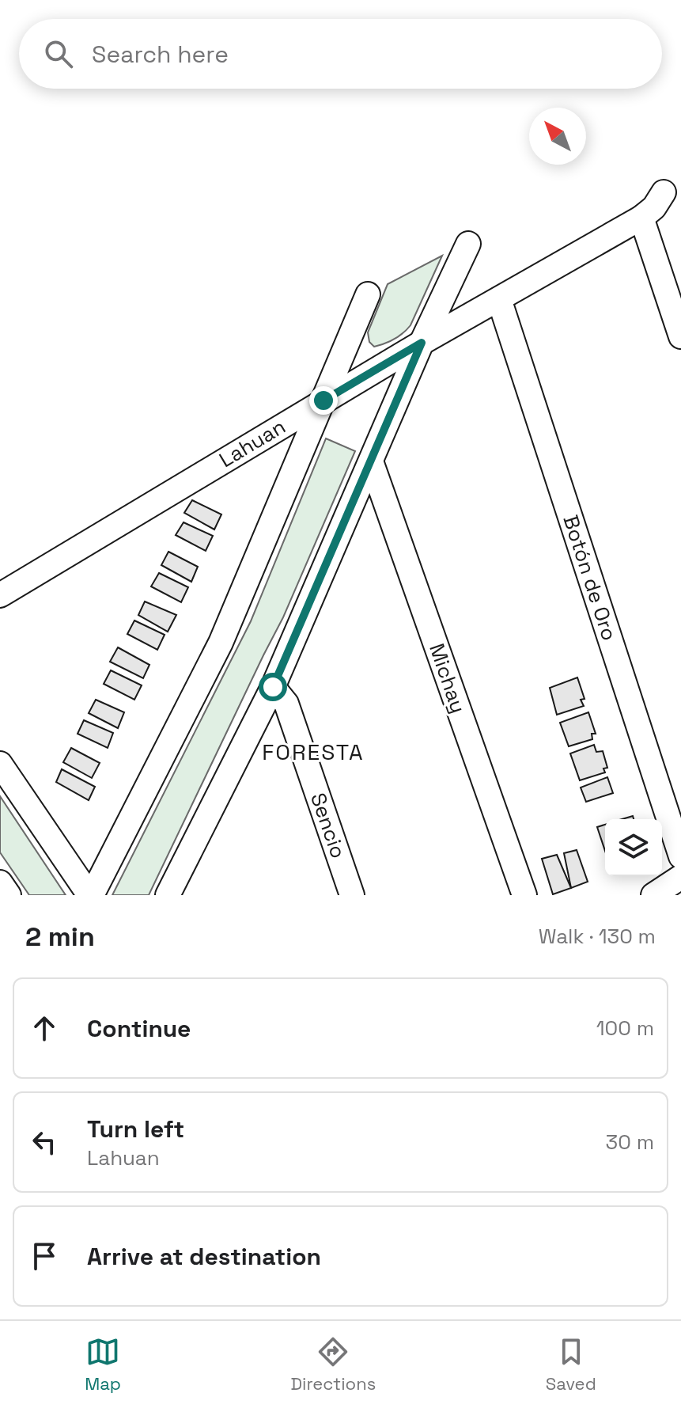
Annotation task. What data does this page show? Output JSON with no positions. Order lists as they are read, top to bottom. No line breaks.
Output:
{"streets":{"street":["Lahuan","Botón de Oro","Michay","Sencio"]},"crossings":[["Lahuan","Botón de Oro"]],"districts":["FORESTA"],"north":"top left","page":{"search":"Search here","heading":["2 min","Walk · 130 m"],"list":[["Continue","100 m"],["Turn left","Lahuan","30 m"],"Arrive at destination"],"nav":["Map","Directions","Saved"]}}
